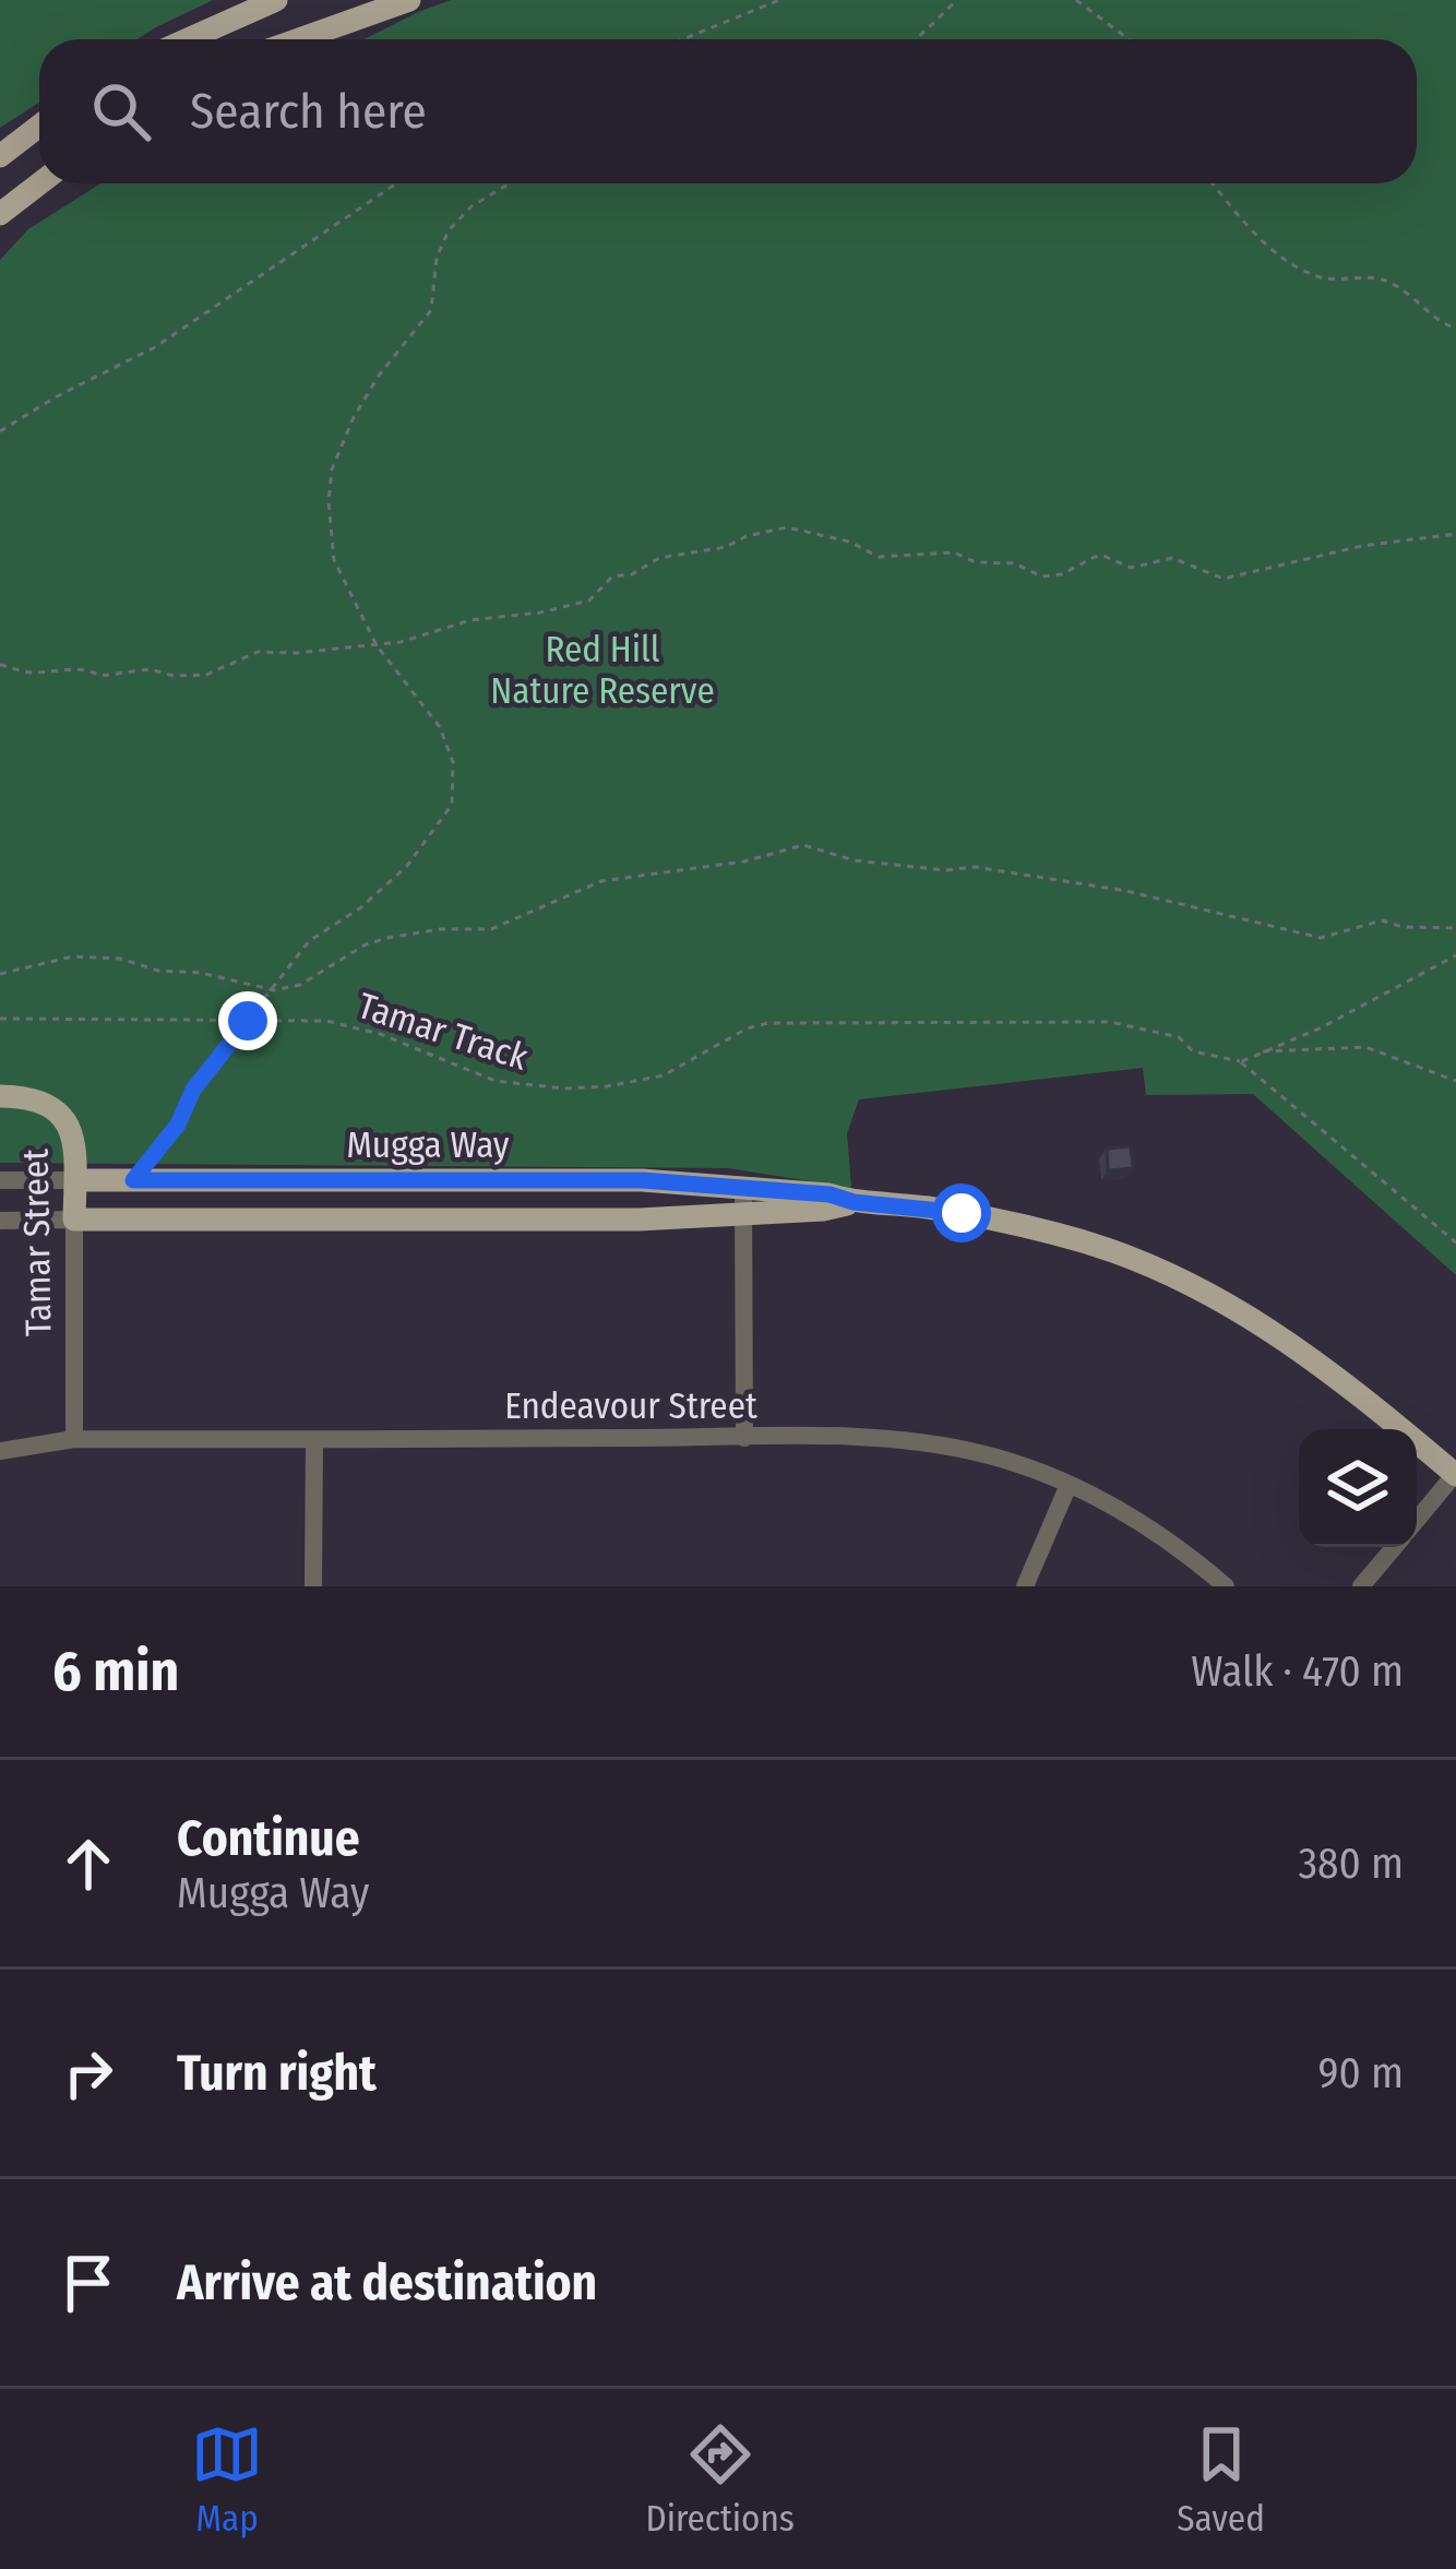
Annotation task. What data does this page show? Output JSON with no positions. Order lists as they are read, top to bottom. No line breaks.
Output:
{"streets":{"main road":["Mugga Way","Tamar Street"],"street":["Endeavour Street"],"path":["Tamar Track"]},"crossings":[["Mugga Way","Tamar Street"],["Tamar Street","Endeavour Street"]],"parks":["Red Hill Nature Reserve"],"page":{"search":"Search here","heading":["6 min","Walk · 470 m"],"list":[["Continue","Mugga Way","380 m"],["Turn right","90 m"],"Arrive at destination"],"nav":["Map","Directions","Saved"]}}
